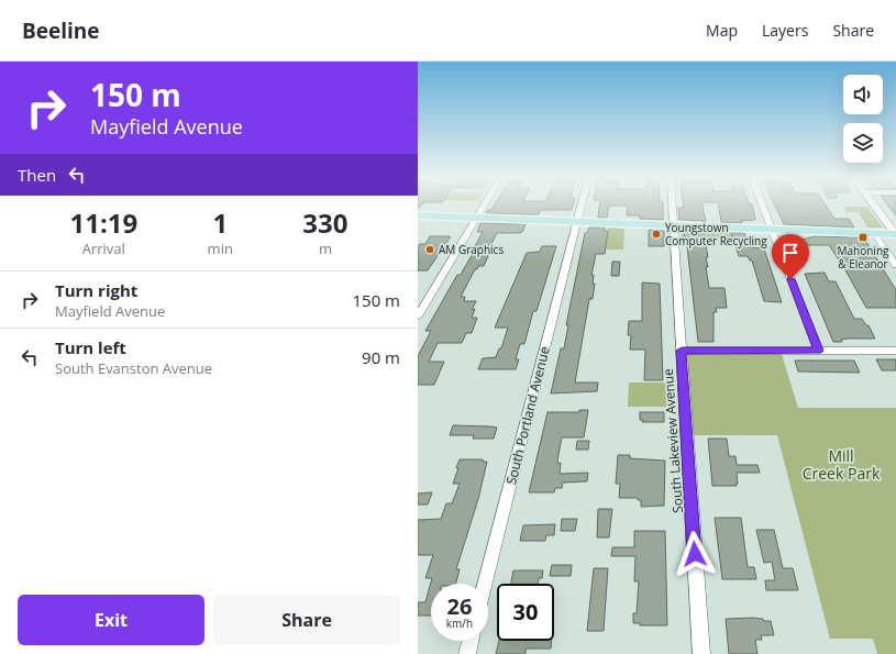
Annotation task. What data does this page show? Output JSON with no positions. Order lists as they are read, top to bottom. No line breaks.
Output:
{"streets":{"street":["South Portland Avenue","South Lakeview Avenue"]},"parks":["Mill Creek Park"],"places":{"other":["Youngstown Computer Recycling","AM Graphics"],"transit":["Mahoning & Eleanor"]},"page":{"header":"Beeline","nav":["Map","Layers","Share"],"turn":["150 m","Mayfield Avenue"],"then":"Then","eta":["11:19","Arrival","1","min","330","m"],"list":[{"name":"Turn right","note":"Mayfield Avenue","value":"150 m"},{"name":"Turn left","note":"South Evanston Avenue","value":"90 m"}],"speed":"26 km/h","limit":"30","buttons":["Exit","Share"]}}
